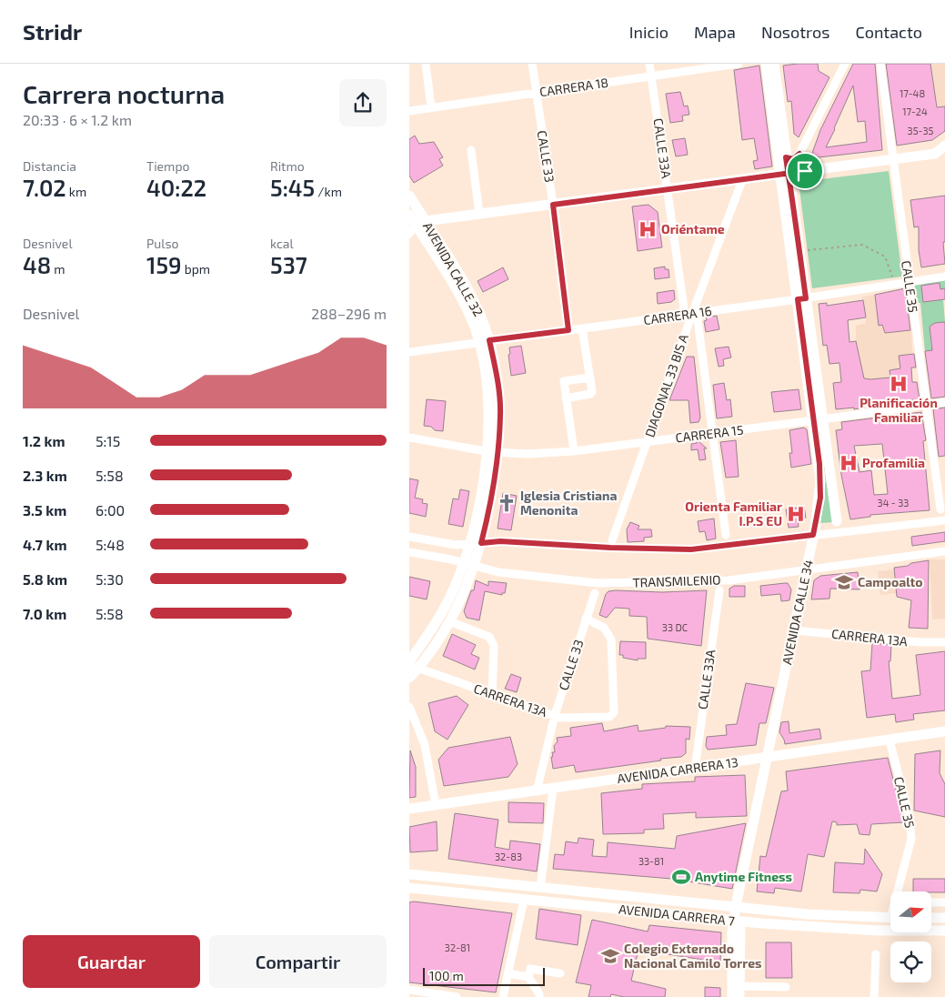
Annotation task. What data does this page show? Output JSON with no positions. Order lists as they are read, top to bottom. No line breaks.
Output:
{"streets":{"main road":["AVENIDA CALLE 32","AVENIDA CALLE 34","AVENIDA CARRERA 13","AVENIDA CARRERA 7"],"street":["CARRERA 18","CALLE 33A","CALLE 33","CALLE 35","CARRERA 16","DIAGONAL 33 BIS A","CARRERA 15","TRANSMILENIO","CARRERA 13A"]},"crossings":[["CARRERA 18","CALLE 33A"],["CARRERA 18","CALLE 33"],["CALLE 33A","CARRERA 16"],["CALLE 33A","DIAGONAL 33 BIS A"],["CALLE 33A","CARRERA 15"],["CALLE 33A","AVENIDA CARRERA 13"],["CALLE 33","CARRERA 16"],["CALLE 33","CARRERA 13A"],["CALLE 33","AVENIDA CARRERA 13"],["AVENIDA CALLE 32","CARRERA 16"],["AVENIDA CALLE 32","CARRERA 15"],["AVENIDA CALLE 32","TRANSMILENIO"],["AVENIDA CALLE 32","CARRERA 13A"],["CALLE 35","CARRERA 16"],["CALLE 35","CARRERA 15"],["CALLE 35","AVENIDA CARRERA 13"],["CARRERA 16","DIAGONAL 33 BIS A"],["CARRERA 16","AVENIDA CALLE 34"],["DIAGONAL 33 BIS A","CARRERA 15"],["CARRERA 15","AVENIDA CALLE 34"],["TRANSMILENIO","AVENIDA CALLE 34"],["AVENIDA CALLE 34","CARRERA 13A"],["AVENIDA CALLE 34","AVENIDA CARRERA 13"],["AVENIDA CALLE 34","AVENIDA CARRERA 7"]],"places":{"hospital":["Oriéntame","Planificación Familiar","Profamilia","Orienta Familiar I.P.S EU"],"church":["Iglesia Cristiana Menonita"],"school or university":["Campoalto","Colegio Externado Nacional Camilo Torres"],"sports":["Anytime Fitness"]},"house_numbers":["17-48","17-24","35-35","34 - 33","33 DC","32-83","33-81","32-81"],"scale_bar":"100 m","north":"right","page":{"header":"Stridr","nav":["Inicio","Mapa","Nosotros","Contacto"],"heading":["Carrera nocturna","20:33 · 6 × 1.2 km"],"stats":[["Distancia","7.02 km"],["Tiempo","40:22"],["Ritmo","5:45 /km"],["Desnivel","48 m"],["Pulso","159 bpm"],["kcal","537"]],"chart":["Desnivel","288–296 m"],"list":[{"name":"1.2 km","note":"5:15"},{"name":"2.3 km","note":"5:58"},{"name":"3.5 km","note":"6:00"},{"name":"4.7 km","note":"5:48"},{"name":"5.8 km","note":"5:30"},{"name":"7.0 km","note":"5:58"}],"buttons":["Guardar","Compartir"],"scale":"100 m"}}
